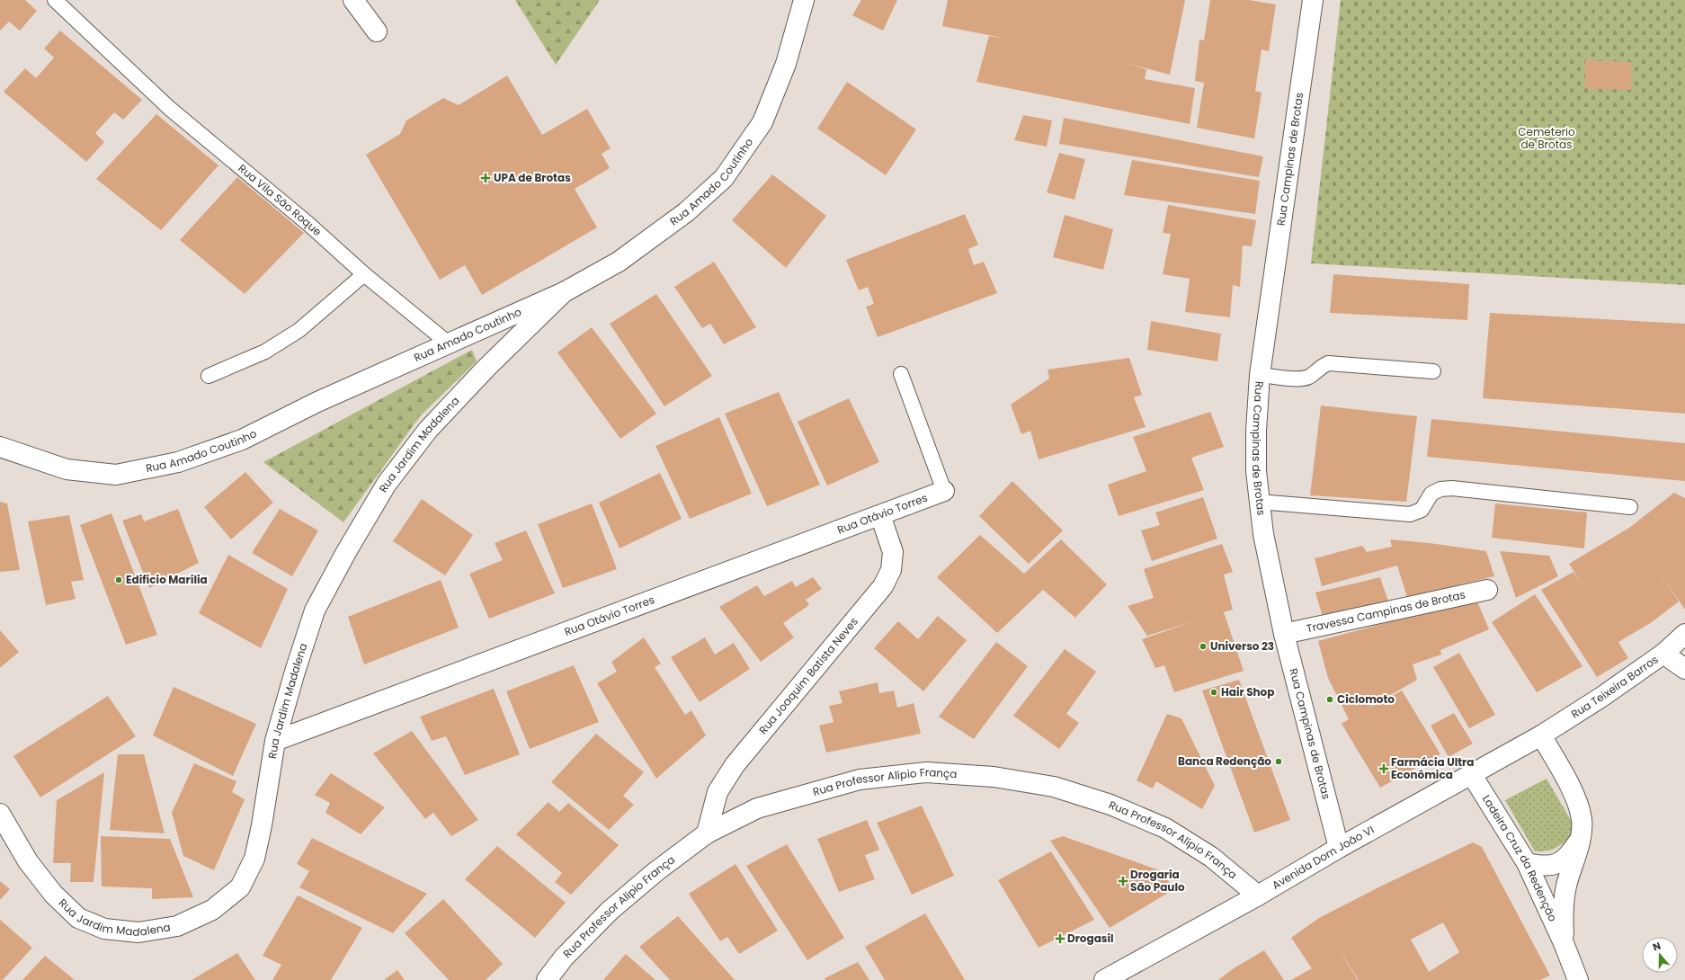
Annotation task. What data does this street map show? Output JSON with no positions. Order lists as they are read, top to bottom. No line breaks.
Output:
{"streets":{"street":["Rua Campinas de Brotas","Rua Amado Coutinho","Rua Jardim Madalena","Rua Otávio Torres","Travessa Campinas de Brotas","Rua Joaquim Batista Neves","Rua Teixeira Barros","Rua Professor Alípio França","Avenida Dom João VI","Ladeira Cruz da Redenção"],"lane":["Rua Vila São Roque"]},"crossings":[["Rua Campinas de Brotas","Travessa Campinas de Brotas"],["Rua Campinas de Brotas","Avenida Dom João VI"],["Rua Amado Coutinho","Rua Vila São Roque"],["Rua Amado Coutinho","Rua Jardim Madalena"],["Rua Jardim Madalena","Rua Otávio Torres"],["Rua Otávio Torres","Rua Joaquim Batista Neves"],["Rua Joaquim Batista Neves","Rua Professor Alípio França"],["Rua Teixeira Barros","Avenida Dom João VI"],["Rua Teixeira Barros","Ladeira Cruz da Redenção"],["Rua Professor Alípio França","Avenida Dom João VI"],["Avenida Dom João VI","Ladeira Cruz da Redenção"]],"parks":["Cemeterio de Brotas"],"places":{"health":["UPA de Brotas","Farmácia Ultra Econômica","Drogaria São Paulo","Drogasil"],"other":["Edifício Marília","Universo 23","Hair Shop","Ciclomoto","Banca Redenção"]},"north":"top"}
